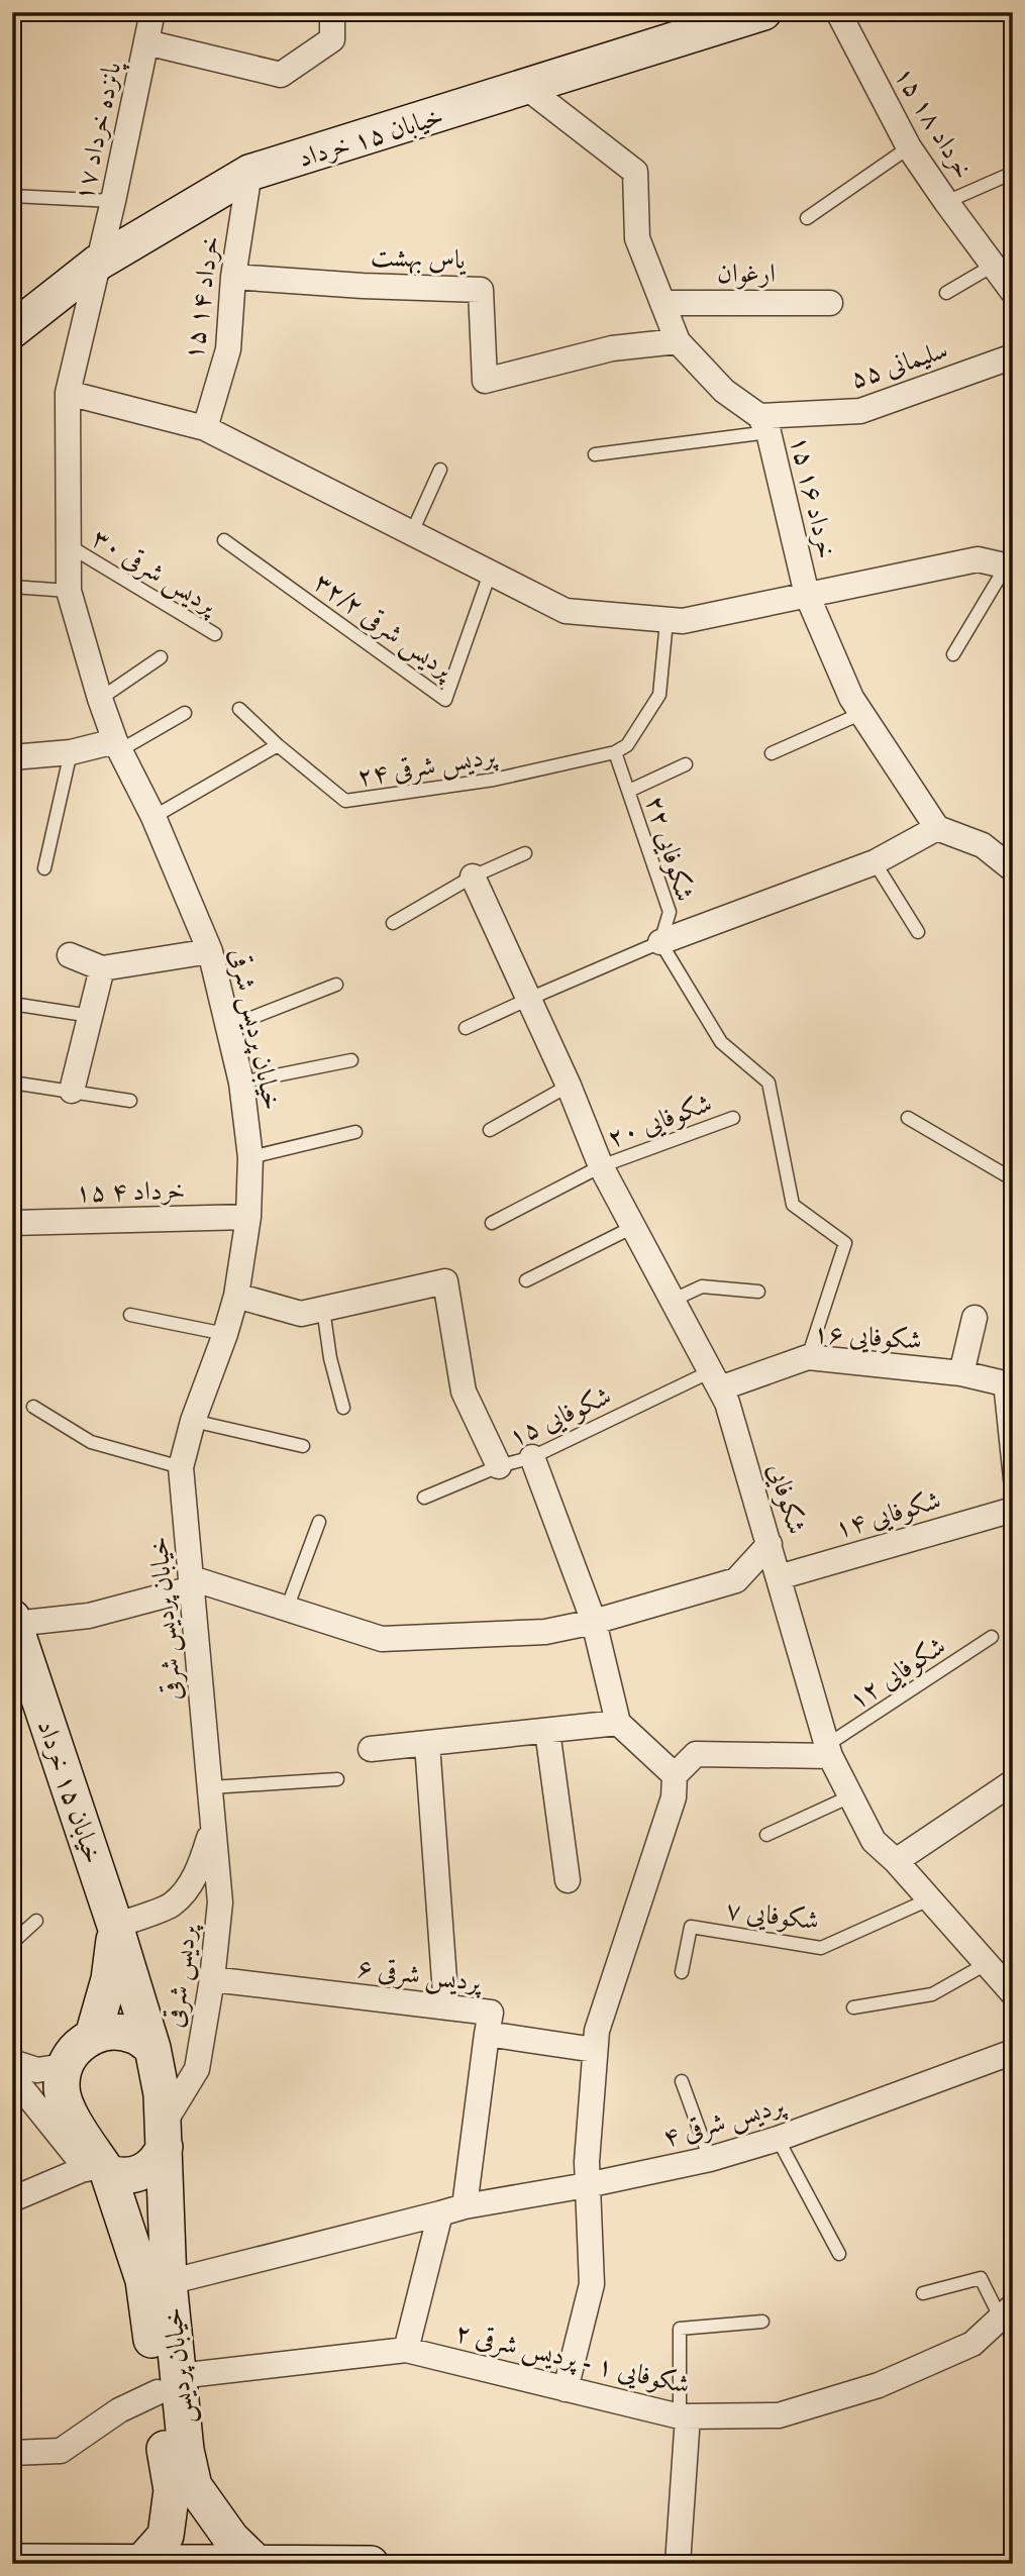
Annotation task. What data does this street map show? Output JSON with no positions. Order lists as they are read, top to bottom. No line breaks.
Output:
{"streets":{"street":["۱۵ خرداد ۱۸","پانزده خرداد ۱۷","خیابان ۱۵ خرداد","یاس بهشت","ارغوان","۱۵ خرداد ۱۴","سلیمانی ۵۵","۱۵ خرداد ۱۶","خیابان پردیس شرقی","۱۵ خرداد ۴","شکوفایی ۱۶","شکوفایی","شکوفایی ۱۴","پردیس شرقی ۶","پردیس شرقی","پردیس شرقی ۴","شکوفایی ۱ - پردیس شرقی ۲","خیابان پردیس"],"lane":["پردیس شرقی ۳۰","پردیس شرقی ۳۲/۲","پردیس شرقی ۲۴","شکوفایی ۲۲","شکوفایی ۲۰","شکوفایی ۱۵","شکوفایی ۱۲","شکوفایی ۷"]},"crossings":[["پانزده خرداد ۱۷","خیابان ۱۵ خرداد"],["پانزده خرداد ۱۷","خیابان پردیس شرقی"],["خیابان ۱۵ خرداد","۱۵ خرداد ۱۴"],["خیابان ۱۵ خرداد","۱۵ خرداد ۱۶"],["خیابان ۱۵ خرداد","خیابان پردیس شرقی"],["خیابان ۱۵ خرداد","پردیس شرقی"],["خیابان ۱۵ خرداد","خیابان پردیس"],["یاس بهشت","۱۵ خرداد ۱۴"],["یاس بهشت","۱۵ خرداد ۱۶"],["ارغوان","۱۵ خرداد ۱۶"],["سلیمانی ۵۵","۱۵ خرداد ۱۶"],["پردیس شرقی ۳۰","خیابان پردیس شرقی"],["پردیس شرقی ۲۴","شکوفایی ۲۲"],["شکوفایی ۲۲","شکوفایی"],["خیابان پردیس شرقی","۱۵ خرداد ۴"],["خیابان پردیس شرقی","پردیس شرقی"],["شکوفایی ۲۰","شکوفایی"],["شکوفایی ۱۶","شکوفایی ۱۵"],["شکوفایی ۱۶","شکوفایی"],["شکوفایی ۱۵","شکوفایی"],["شکوفایی","شکوفایی ۱۴"],["شکوفایی","شکوفایی ۱۲"],["شکوفایی","شکوفایی ۷"],["پردیس شرقی ۶","پردیس شرقی"],["پردیس شرقی","خیابان پردیس"],["پردیس شرقی ۴","خیابان پردیس"],["شکوفایی ۱ - پردیس شرقی ۲","خیابان پردیس"]]}
